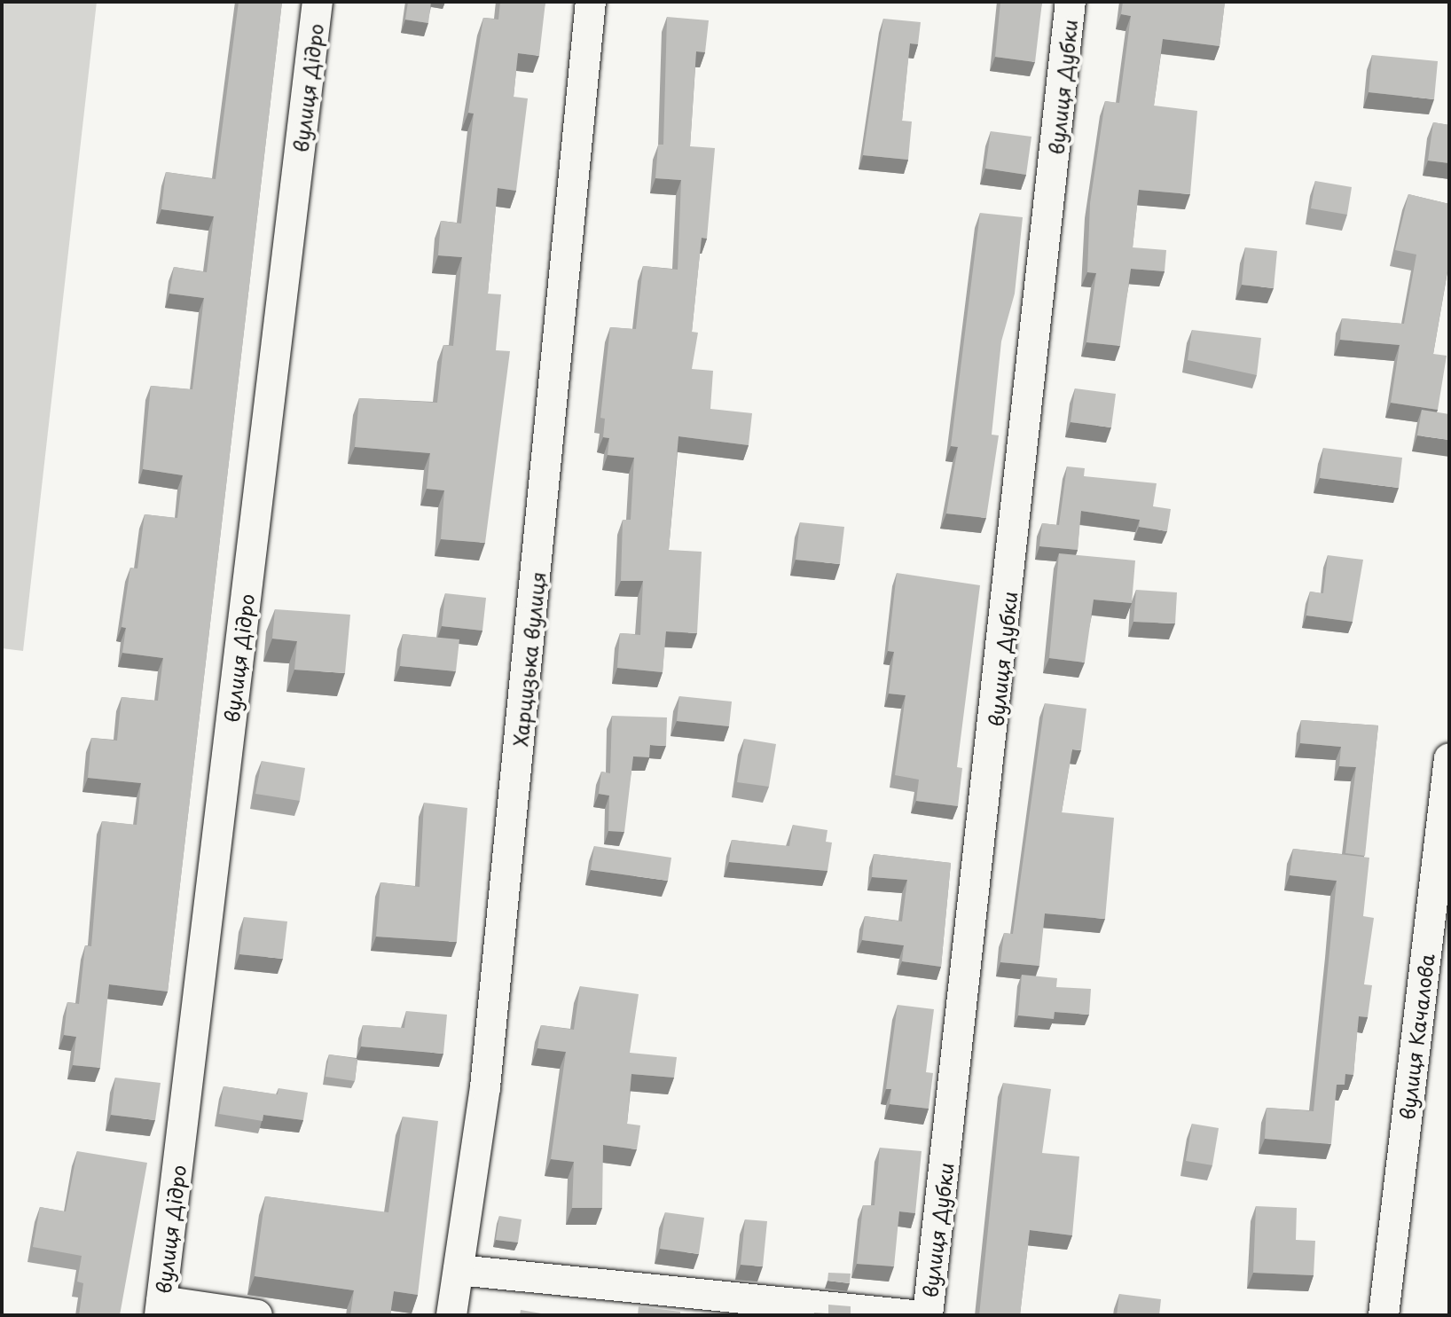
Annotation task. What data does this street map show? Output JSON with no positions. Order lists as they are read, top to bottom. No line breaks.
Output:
{"streets":{"street":["вулиця Дубки","вулиця Дідро","Харцизька вулиця","вулиця Качалова"]}}
